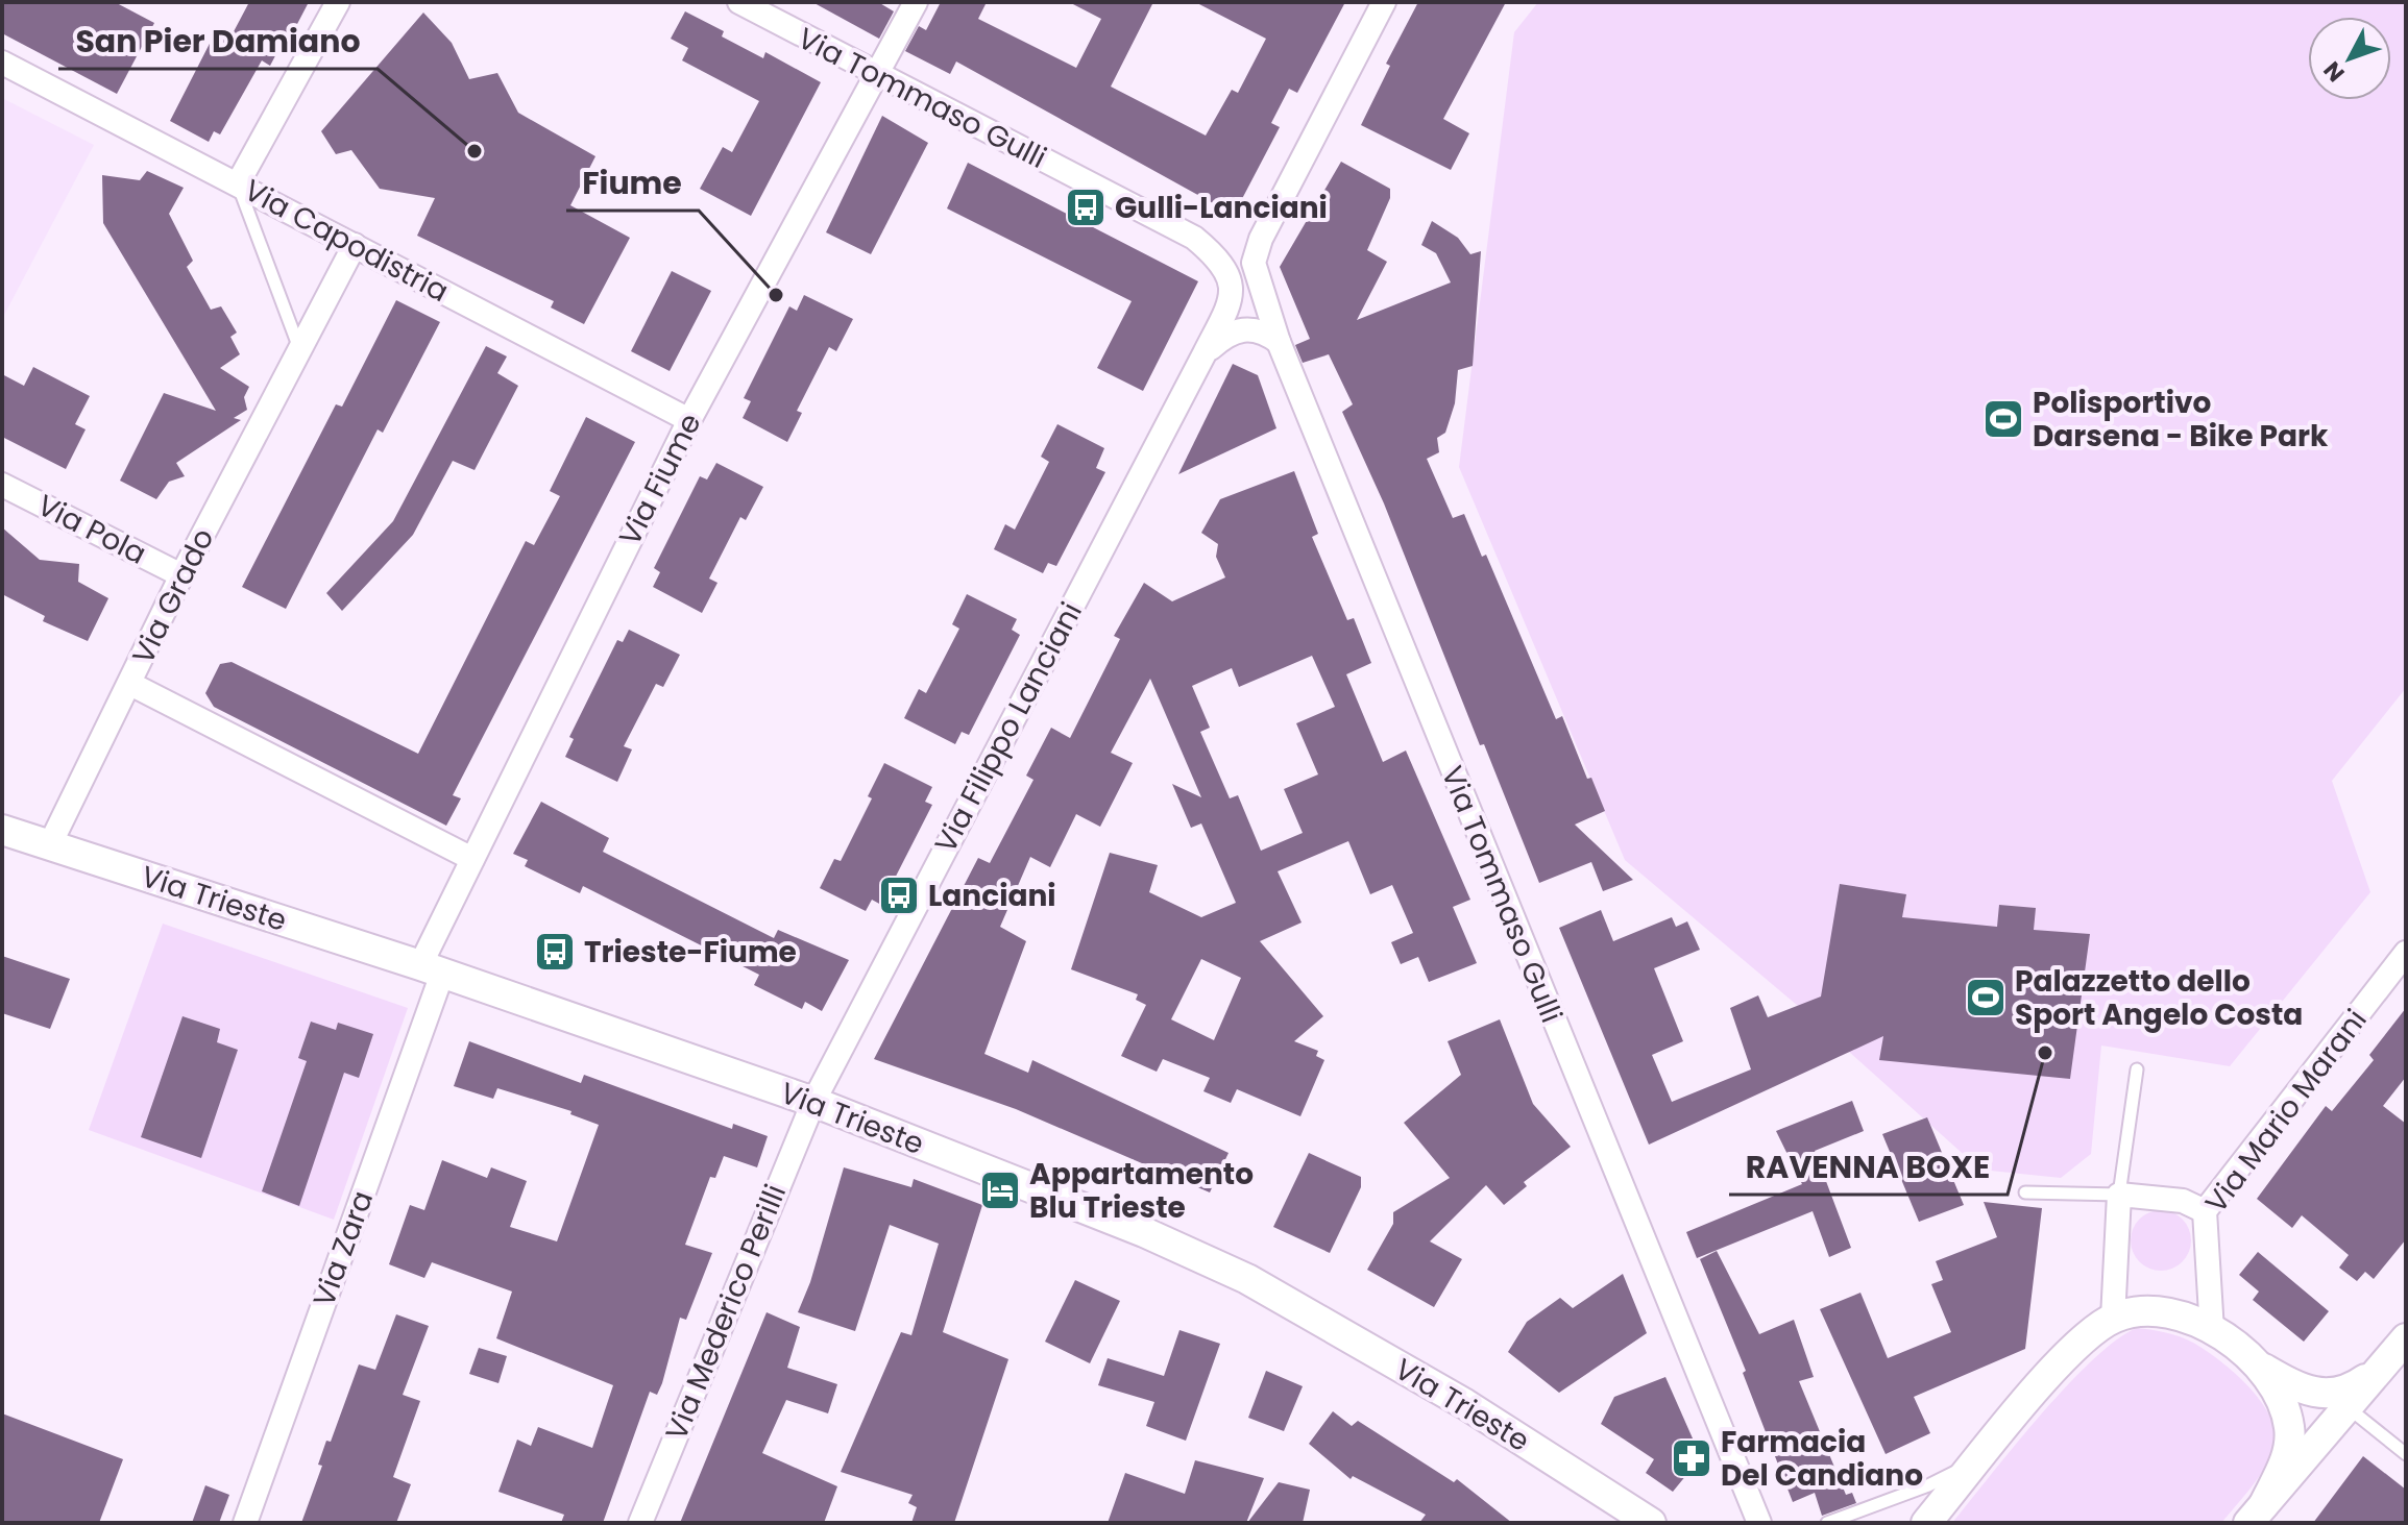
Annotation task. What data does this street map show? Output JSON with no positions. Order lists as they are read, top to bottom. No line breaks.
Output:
{"streets":{"street":["Via Tommaso Gulli","Via Capodistria","Via Fiume","Via Pola","Via Grado","Via Filippo Lanciani","Via Trieste","Via Mario Marani","Via Zara","Via Mederico Perilli"]},"crossings":[["Via Tommaso Gulli","Via Fiume"],["Via Tommaso Gulli","Via Filippo Lanciani"],["Via Capodistria","Via Fiume"],["Via Capodistria","Via Grado"],["Via Fiume","Via Trieste"],["Via Fiume","Via Zara"],["Via Pola","Via Grado"],["Via Grado","Via Trieste"],["Via Filippo Lanciani","Via Trieste"],["Via Filippo Lanciani","Via Mederico Perilli"],["Via Trieste","Via Zara"],["Via Trieste","Via Mederico Perilli"]],"places":{"other":["San Pier Damiano","Fiume","RAVENNA BOXE"],"bus stop":["Gulli-Lanciani","Lanciani","Trieste-Fiume"],"sports":["Polisportivo Darsena - Bike Park","Palazzetto dello Sport Angelo Costa"],"hotel":["Appartamento Blu Trieste"],"pharmacy":["Farmacia Del Candiano"]},"north":"bottom left"}
